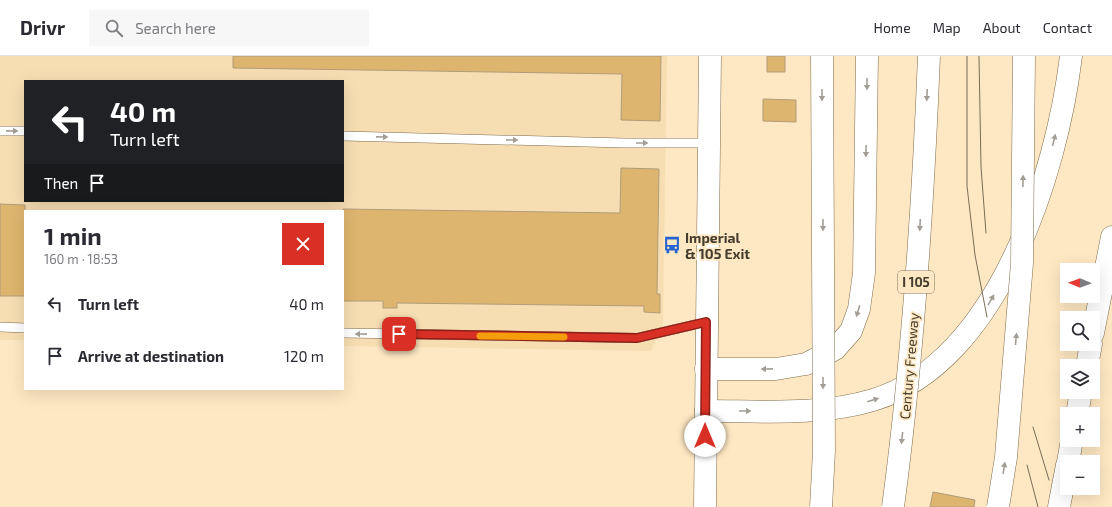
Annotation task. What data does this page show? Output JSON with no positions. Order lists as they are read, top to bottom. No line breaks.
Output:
{"streets":{"main road":["I 105","Century Freeway"]},"places":{"bus stop":["Imperial & 105 Exit"]},"north":"left","page":{"header":"Drivr","search":"Search here","nav":["Home","Map","About","Contact"],"turn":["40 m","Turn left"],"then":"Then","heading":["1 min","160 m · 18:53"],"map_buttons":["+","−"],"list":[{"name":"Turn left","value":"40 m"},{"name":"Arrive at destination","value":"120 m"}]}}
